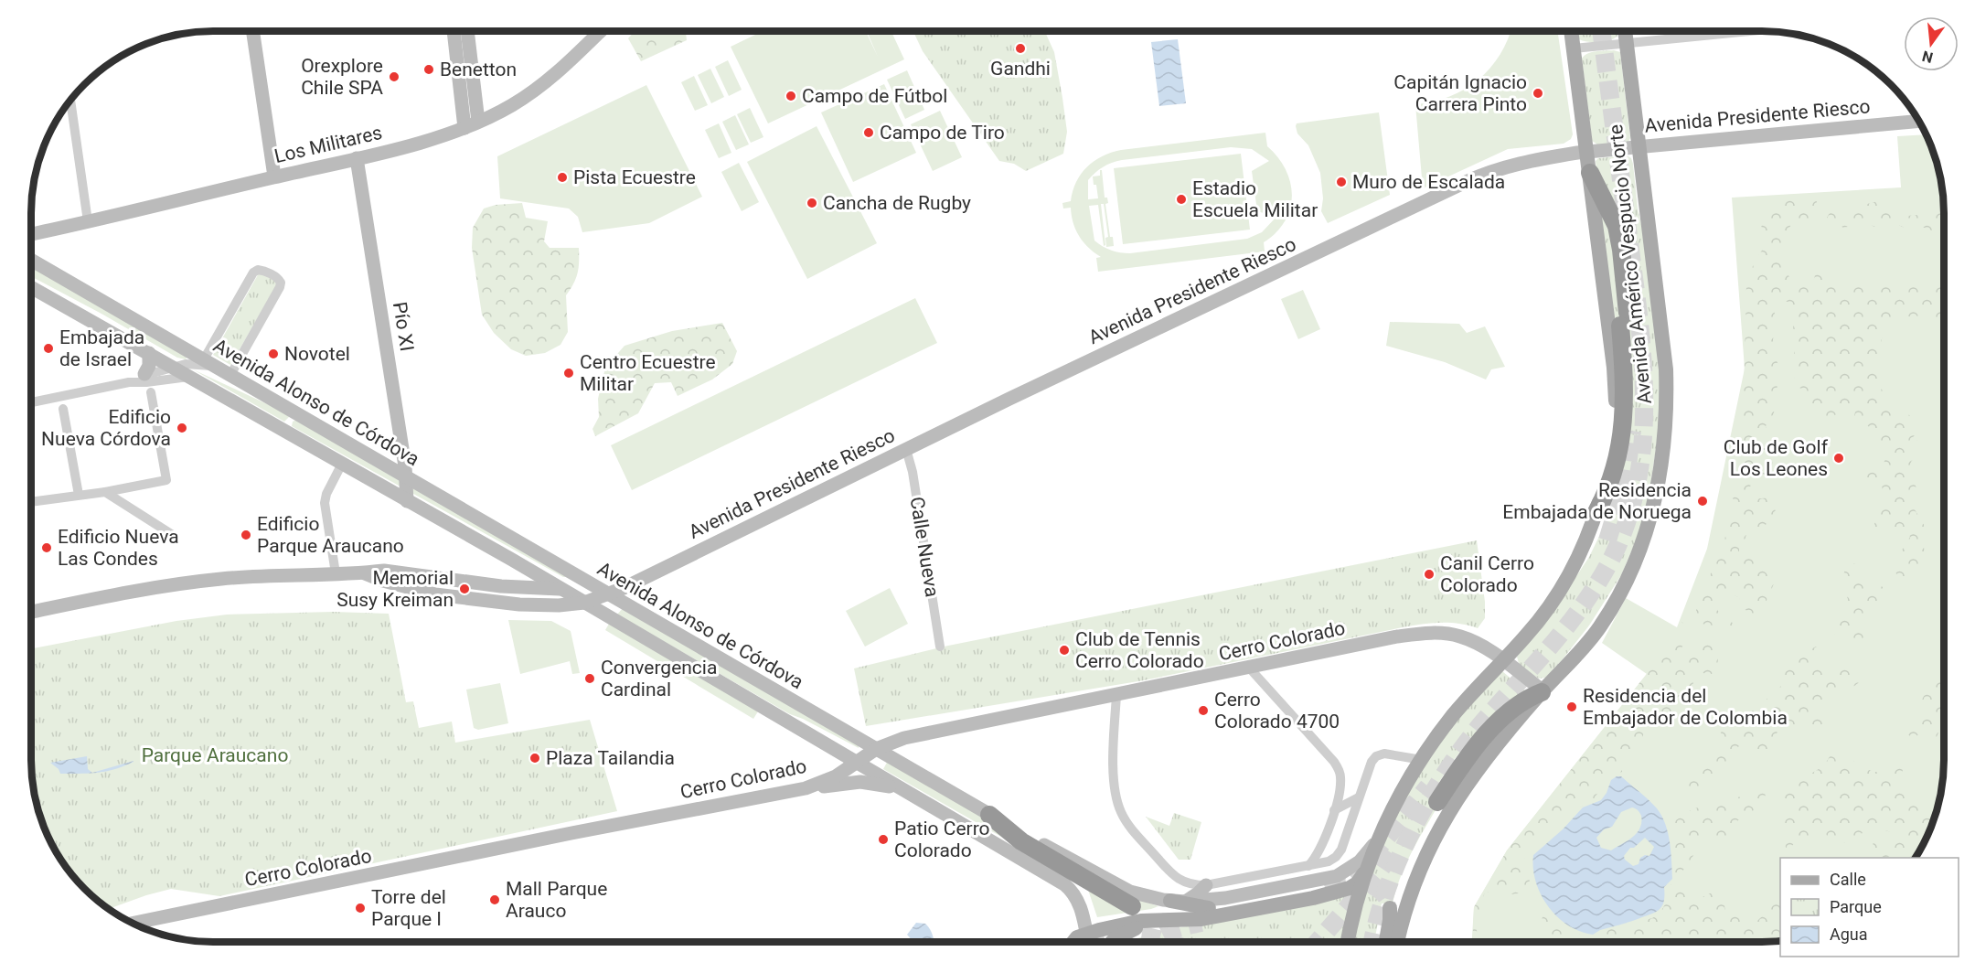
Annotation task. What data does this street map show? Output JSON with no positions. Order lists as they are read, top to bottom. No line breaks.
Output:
{"streets":{"main road":["Avenida Presidente Riesco","Los Militares","Avenida Américo Vespucio Norte","Pío XI","Avenida Alonso de Córdova","Cerro Colorado"],"street":["Calle Nueva"]},"crossings":[["Avenida Presidente Riesco","Avenida Américo Vespucio Norte"],["Avenida Presidente Riesco","Avenida Alonso de Córdova"],["Avenida Presidente Riesco","Calle Nueva"],["Los Militares","Pío XI"],["Avenida Américo Vespucio Norte","Avenida Alonso de Córdova"],["Avenida Américo Vespucio Norte","Cerro Colorado"],["Pío XI","Avenida Alonso de Córdova"],["Avenida Alonso de Córdova","Cerro Colorado"]],"parks":["Parque Araucano"],"places":["Gandhi","Benetton","Orexplore Chile SPA","Capitán Ignacio Carrera Pinto","Campo de Fútbol","Campo de Tiro","Pista Ecuestre","Muro de Escalada","Estadio Escuela Militar","Cancha de Rugby","Embajada de Israel","Novotel","Centro Ecuestre Militar","Edificio Nueva Córdova","Club de Golf Los Leones","Residencia Embajada de Noruega","Edificio Parque Araucano","Edificio Nueva Las Condes","Canil Cerro Colorado","Memorial Susy Kreiman","Club de Tennis Cerro Colorado","Convergencia Cardinal","Residencia del Embajador de Colombia","Cerro Colorado 4700","Plaza Tailandia","Patio Cerro Colorado","Mall Parque Arauco","Torre del Parque I"],"legend":["Calle","Parque","Agua"],"north":"bottom"}
